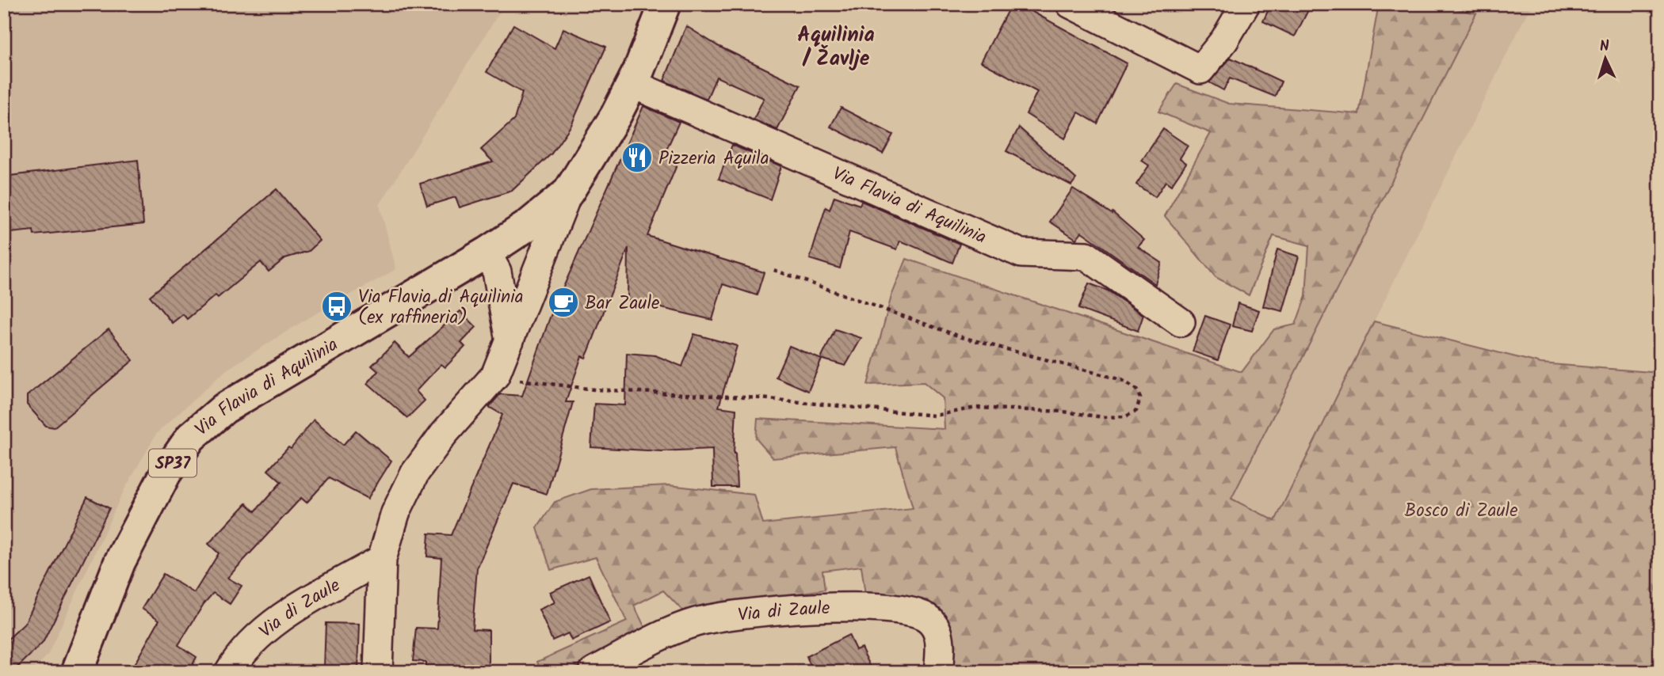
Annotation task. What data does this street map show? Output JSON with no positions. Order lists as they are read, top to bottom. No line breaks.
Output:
{"streets":{"main road":["Via Flavia di Aquilinia","SP37"],"street":["Via di Zaule"]},"districts":["Aquilinia / Žavlje"],"parks":["Bosco di Zaule"],"places":{"restaurant":["Pizzeria Aquila"],"cafe":["Bar Zaule"],"bus stop":["Via Flavia di Aquilinia (ex raffineria)"]},"north":"top"}
